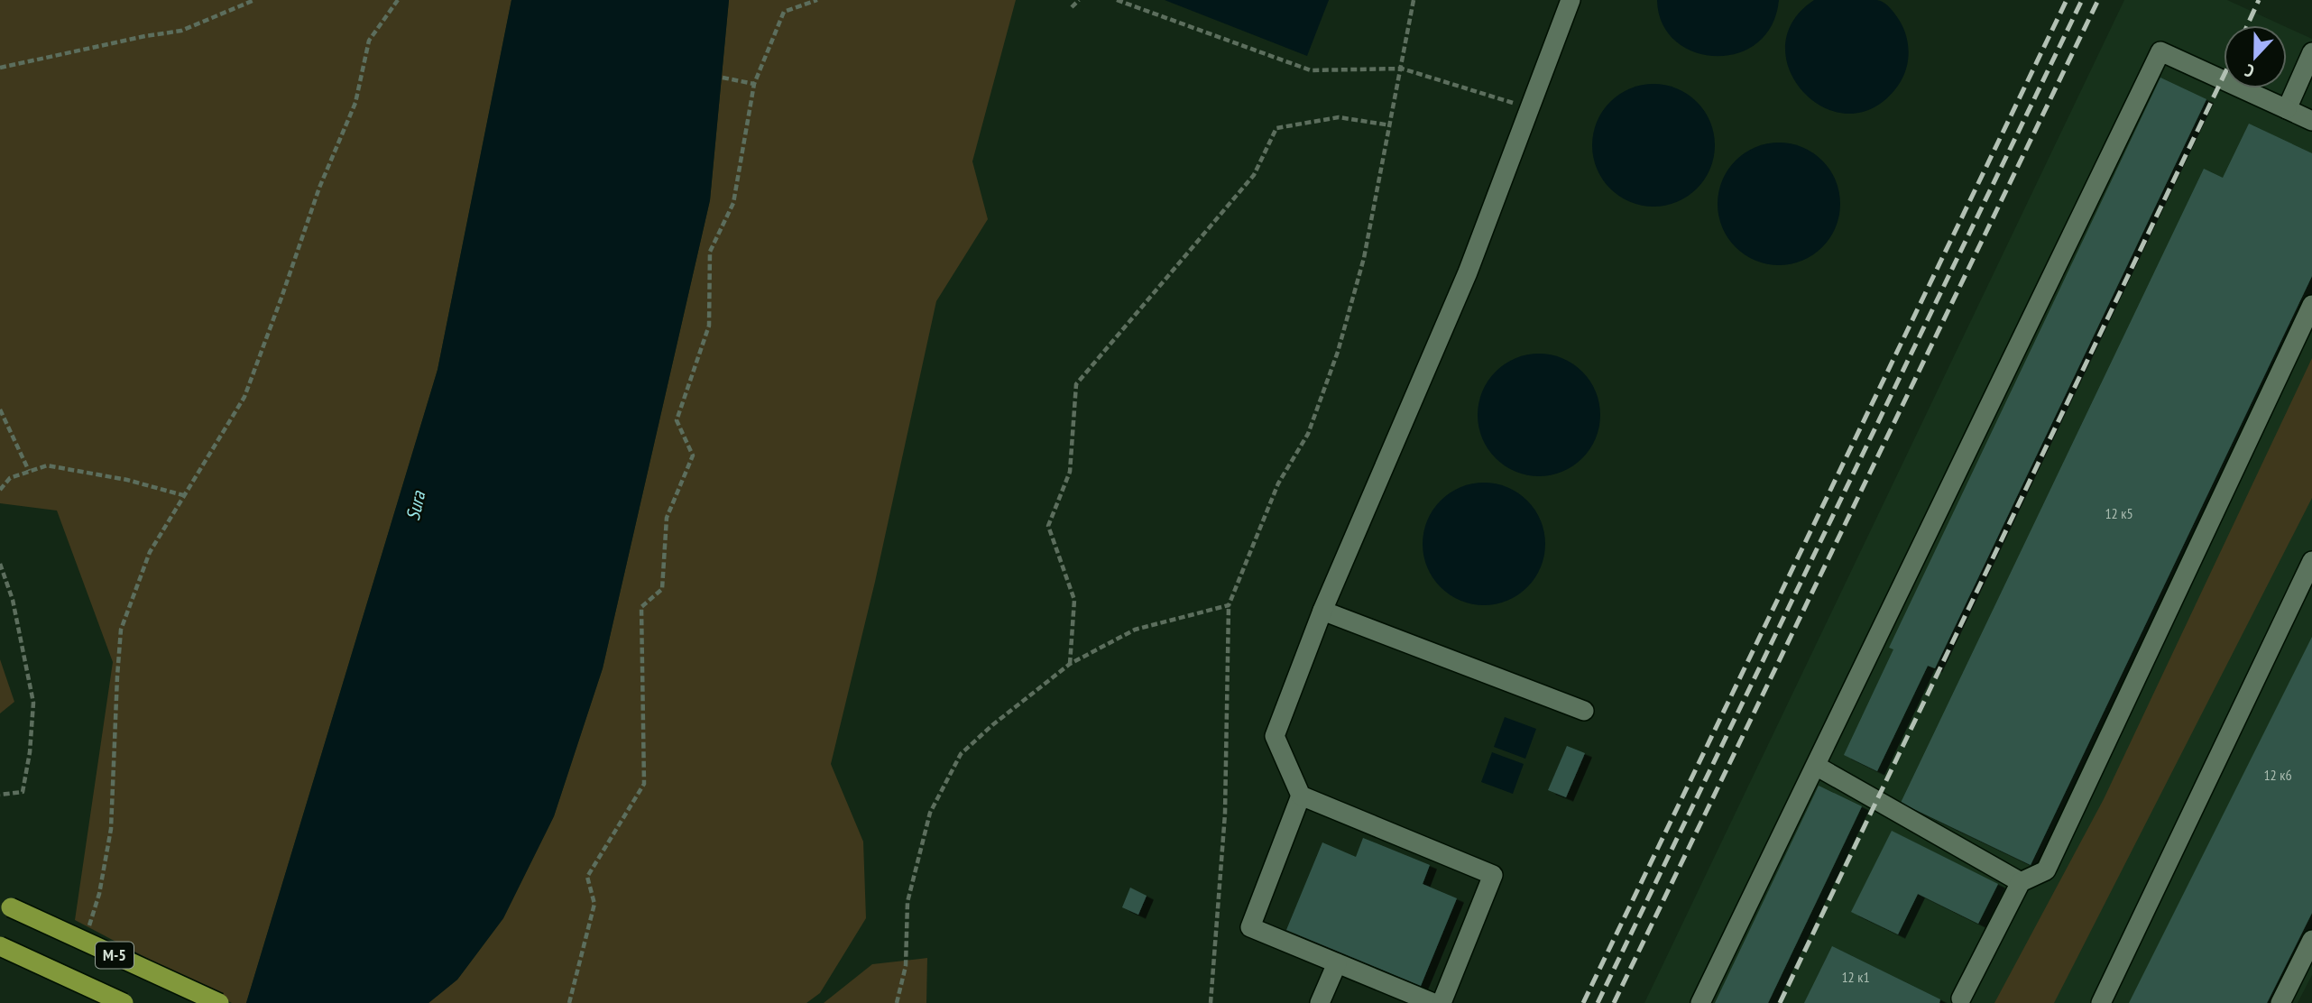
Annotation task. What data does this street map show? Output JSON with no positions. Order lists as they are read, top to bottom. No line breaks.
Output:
{"streets":{"highway":["М-5"]},"water":["Sura"],"house_numbers":["12 к5","12 к6","12 к1"],"north":"bottom"}
